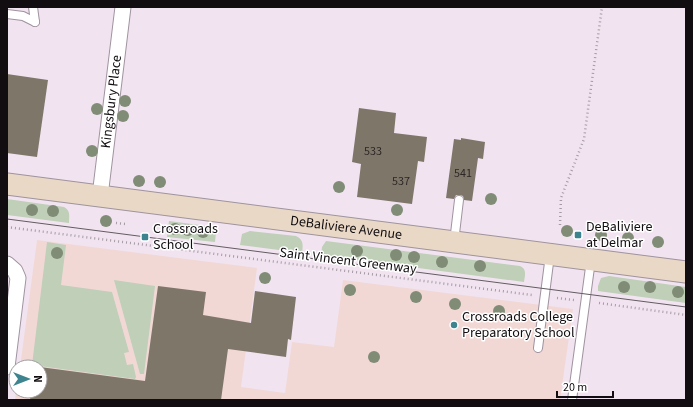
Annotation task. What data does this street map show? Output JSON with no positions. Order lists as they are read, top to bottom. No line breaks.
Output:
{"streets":{"main road":["DeBaliviere Avenue"],"street":["Kingsbury Place"],"path":["Saint Vincent Greenway"]},"crossings":[["Kingsbury Place","DeBaliviere Avenue"]],"places":{"transit":["DeBaliviere at Delmar","Crossroads School"],"other":["Crossroads College Preparatory School"]},"house_numbers":["533","541","537"],"scale_bar":"20 m","north":"right"}
